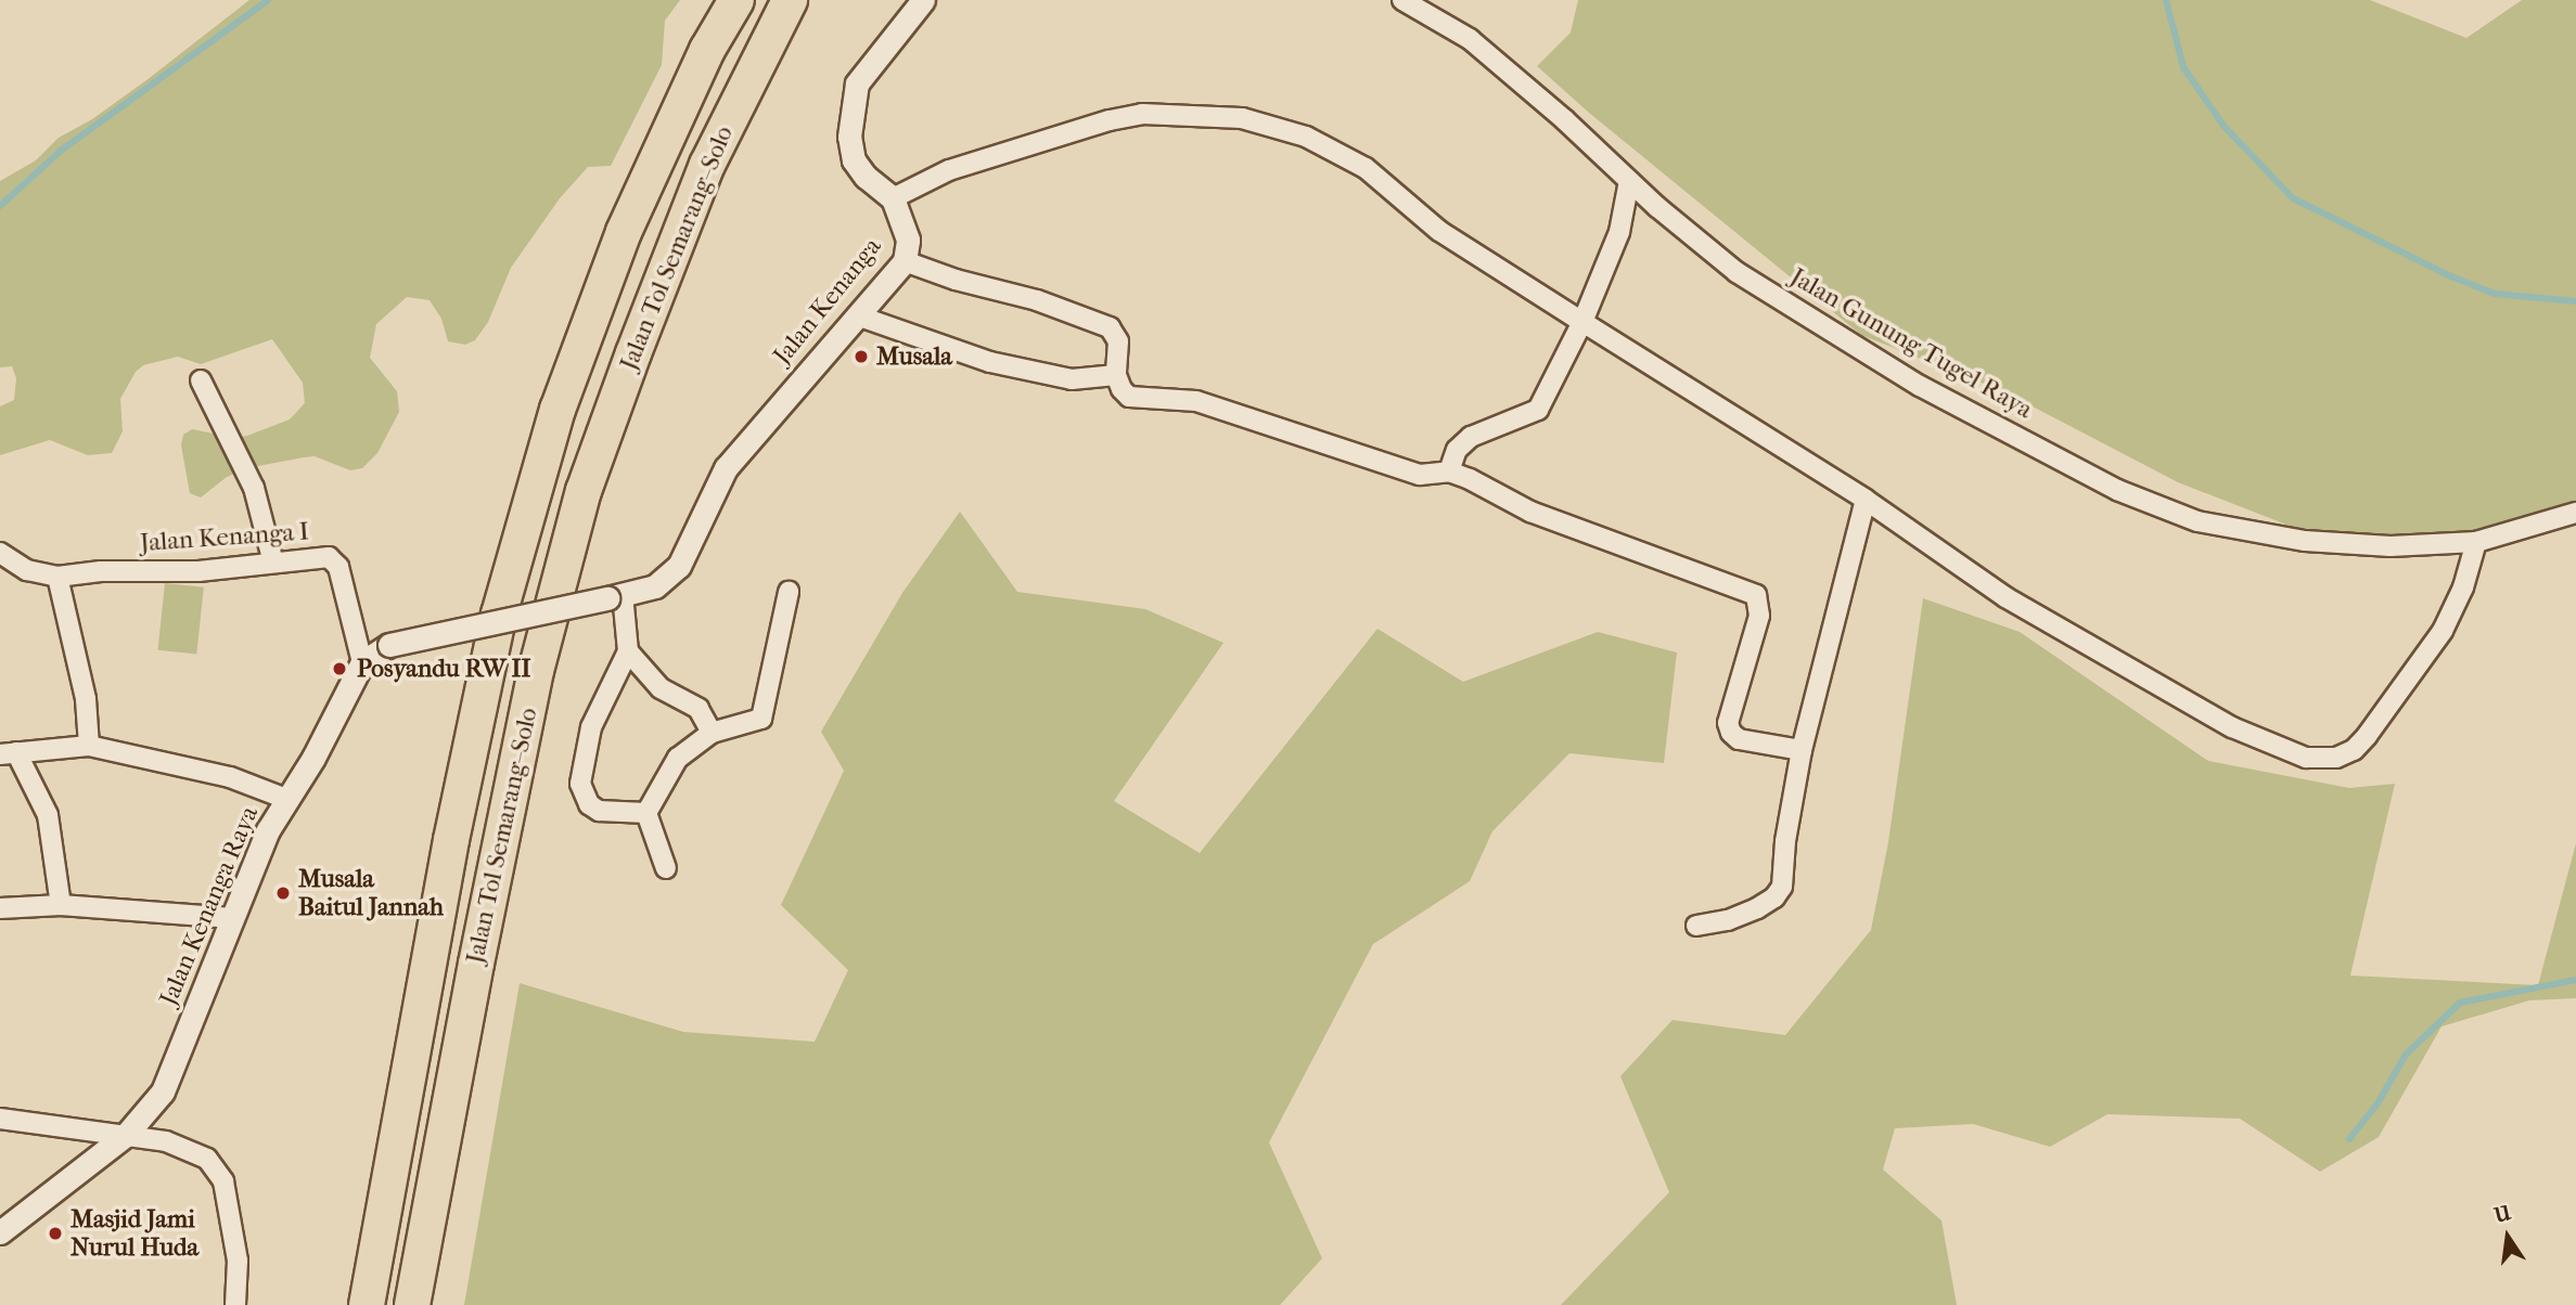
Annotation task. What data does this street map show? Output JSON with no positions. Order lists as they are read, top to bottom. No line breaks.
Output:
{"streets":{"highway":["Jalan Tol Semarang–Solo"],"street":["Jalan Kenanga","Jalan Gunung Tugel Raya","Jalan Kenanga I","Jalan Kenanga Raya"]},"crossings":[["Jalan Kenanga I","Jalan Kenanga Raya"]],"places":["Musala","Posyandu RW II","Musala Baitul Jannah","Masjid Jami Nurul Huda"],"north":"top"}
